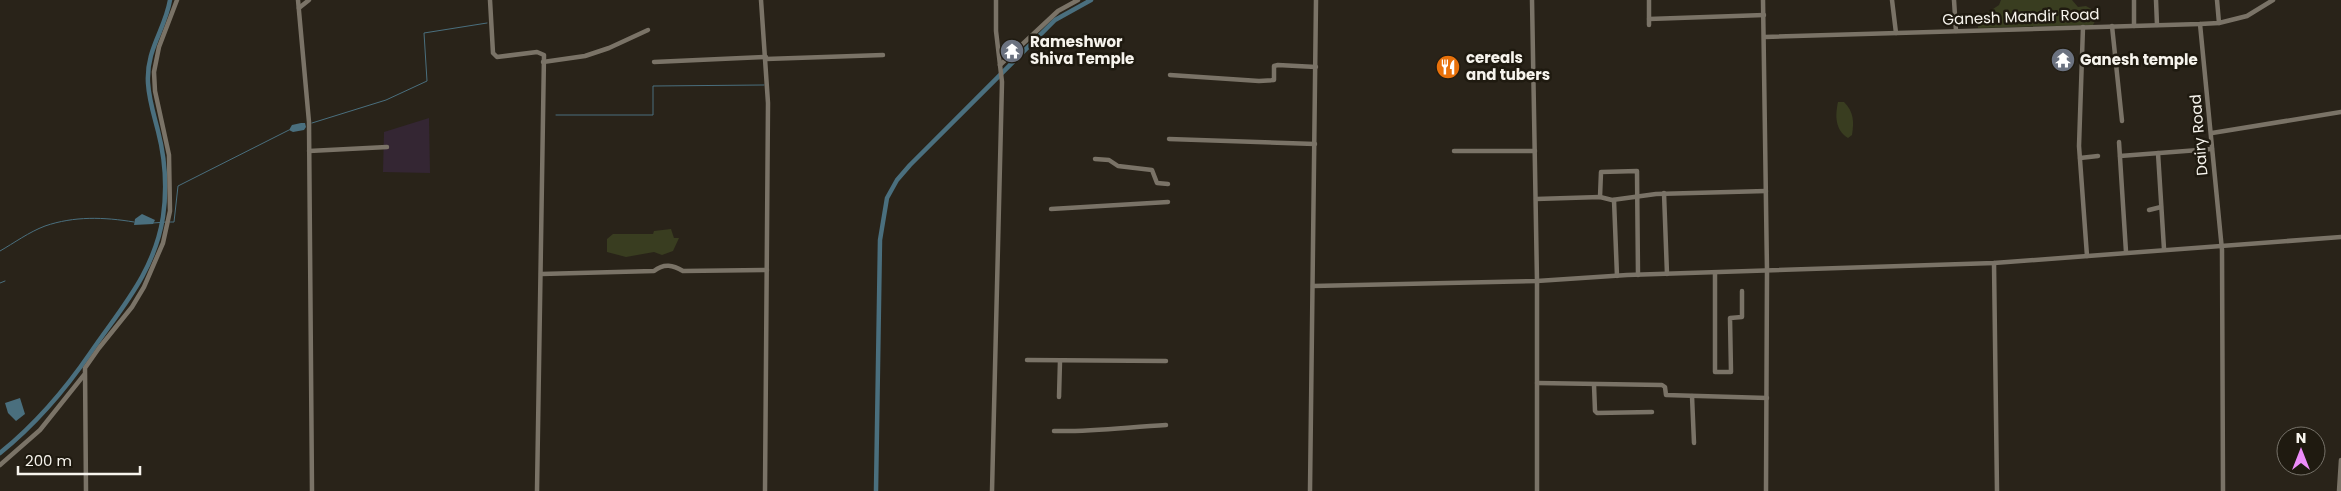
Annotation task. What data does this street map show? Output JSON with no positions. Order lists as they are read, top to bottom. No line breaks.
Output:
{"streets":{"street":["Ganesh Mandir Road","Dairy Road"]},"crossings":[["Ganesh Mandir Road","Dairy Road"]],"places":{"temple":["Rameshwor Shiva Temple","Ganesh temple"],"restaurant":["cereals and tubers"]},"scale_bar":"200 m","north":"top"}
